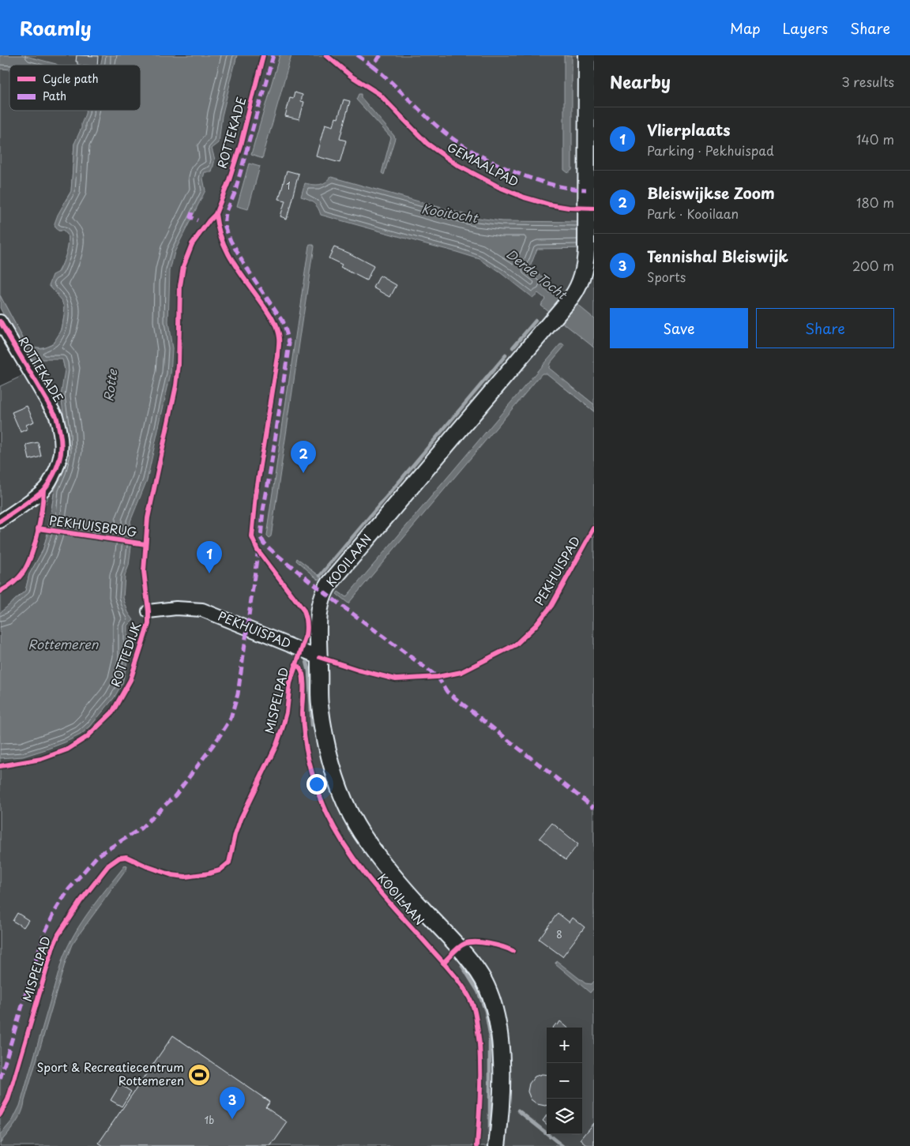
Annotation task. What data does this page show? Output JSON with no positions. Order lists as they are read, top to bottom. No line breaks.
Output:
{"streets":{"street":["ROTTEKADE","KOOILAAN","PEKHUISPAD"],"cycle path":["GEMAALPAD","PEKHUISBRUG","ROTTEDIJK","MISPELPAD"]},"crossings":[["KOOILAAN","PEKHUISPAD"]],"water":["Kooitocht","Derde Tocht","Rotte","Rottemeren"],"places":{"sports":["Sport & Recreatiecentrum Rottemeren"]},"house_numbers":["1","8","1b"],"legend":["Cycle path","Path"],"page":{"header":"Roamly","nav":["Map","Layers","Share"],"heading":["Nearby","3 results"],"list":[{"mark":"1","name":"Vlierplaats","note":"Parking · Pekhuispad","value":"140 m"},{"mark":"2","name":"Bleiswijkse Zoom","note":"Park · Kooilaan","value":"180 m"},{"mark":"3","name":"Tennishal Bleiswijk","note":"Sports","value":"200 m"}],"buttons":["Save","Share"],"pins":["2","1","3"],"map_buttons":["+","−"]}}
